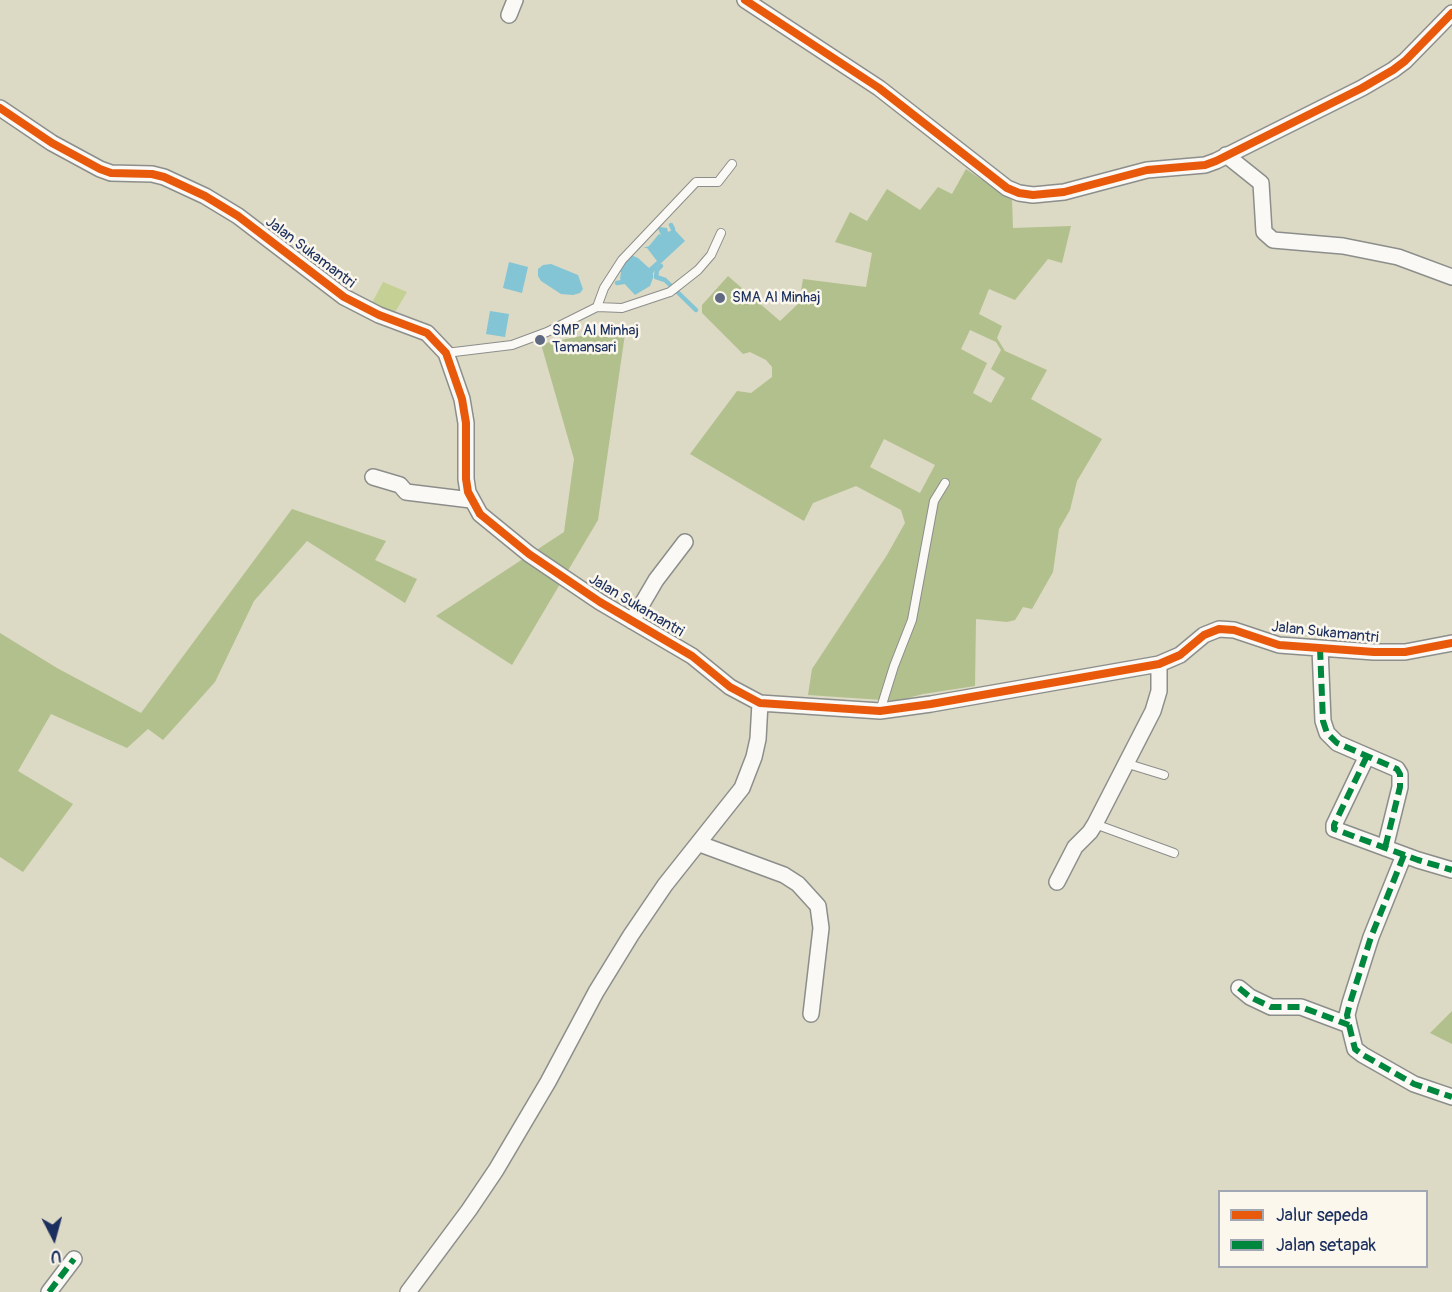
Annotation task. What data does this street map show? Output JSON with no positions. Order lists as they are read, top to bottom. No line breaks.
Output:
{"streets":{"street":["Jalan Sukamantri"]},"places":["SMA Al Minhaj","SMP Al Minhaj Tamansari"],"legend":["Jalur sepeda","Jalan setapak"],"north":"bottom"}
